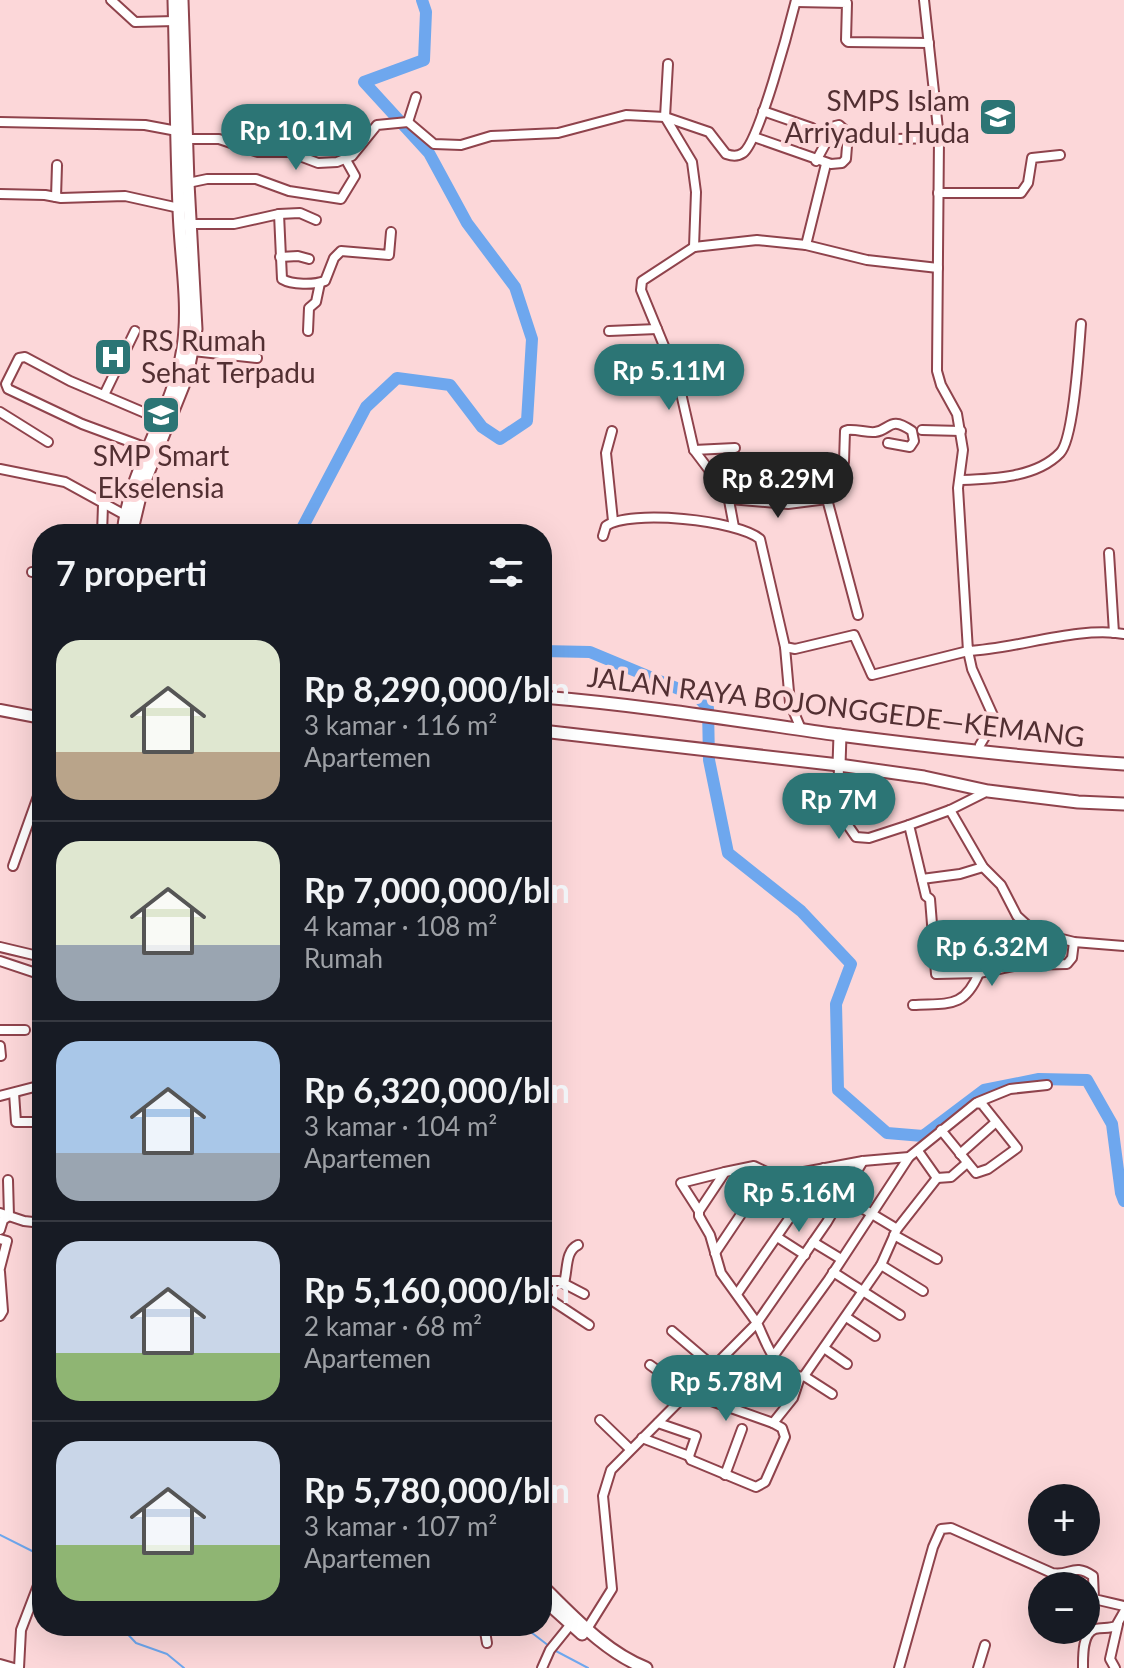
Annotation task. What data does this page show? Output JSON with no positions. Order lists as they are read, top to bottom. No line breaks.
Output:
{"streets":{"highway":["JALAN RAYA BOJONGGEDE—KEMANG"]},"places":{"school or university":["SMPS Islam Arriyadul Huda","SMP Smart Ekselensia"],"hospital":["RS Rumah Sehat Terpadu"]},"page":{"price":["Rp 10.1M","Rp 5.11M","Rp 8.29M","Rp 7M","Rp 6.32M","Rp 5.16M","Rp 5.78M"],"heading":"7 properti","list":[{"name":"Rp 8,290,000/bln","note":"3 kamar · 116 m² · Apartemen"},{"name":"Rp 7,000,000/bln","note":"4 kamar · 108 m² · Rumah"},{"name":"Rp 6,320,000/bln","note":"3 kamar · 104 m² · Apartemen"},{"name":"Rp 5,160,000/bln","note":"2 kamar · 68 m² · Apartemen"},{"name":"Rp 5,780,000/bln","note":"3 kamar · 107 m² · Apartemen"}],"map_buttons":["+","−"]}}
